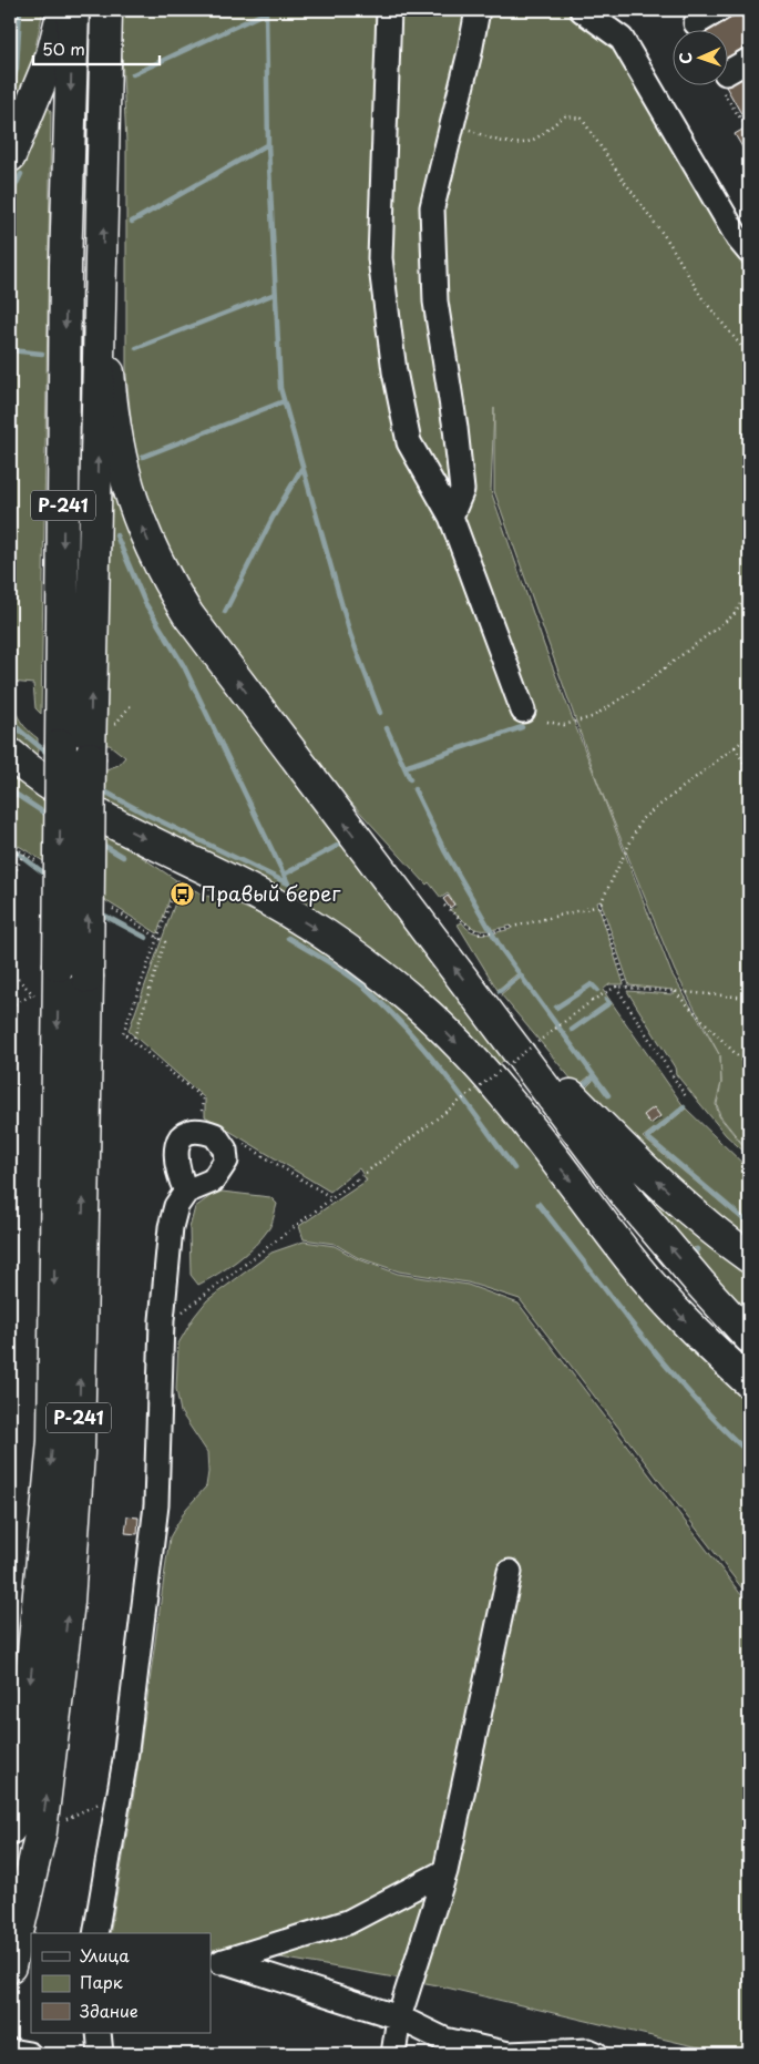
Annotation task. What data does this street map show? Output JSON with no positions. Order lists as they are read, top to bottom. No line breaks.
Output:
{"streets":{"main road":["Р-241"]},"places":{"bus stop":["Правый берег"]},"legend":["Улица","Парк","Здание"],"scale_bar":"50 m","north":"left"}
